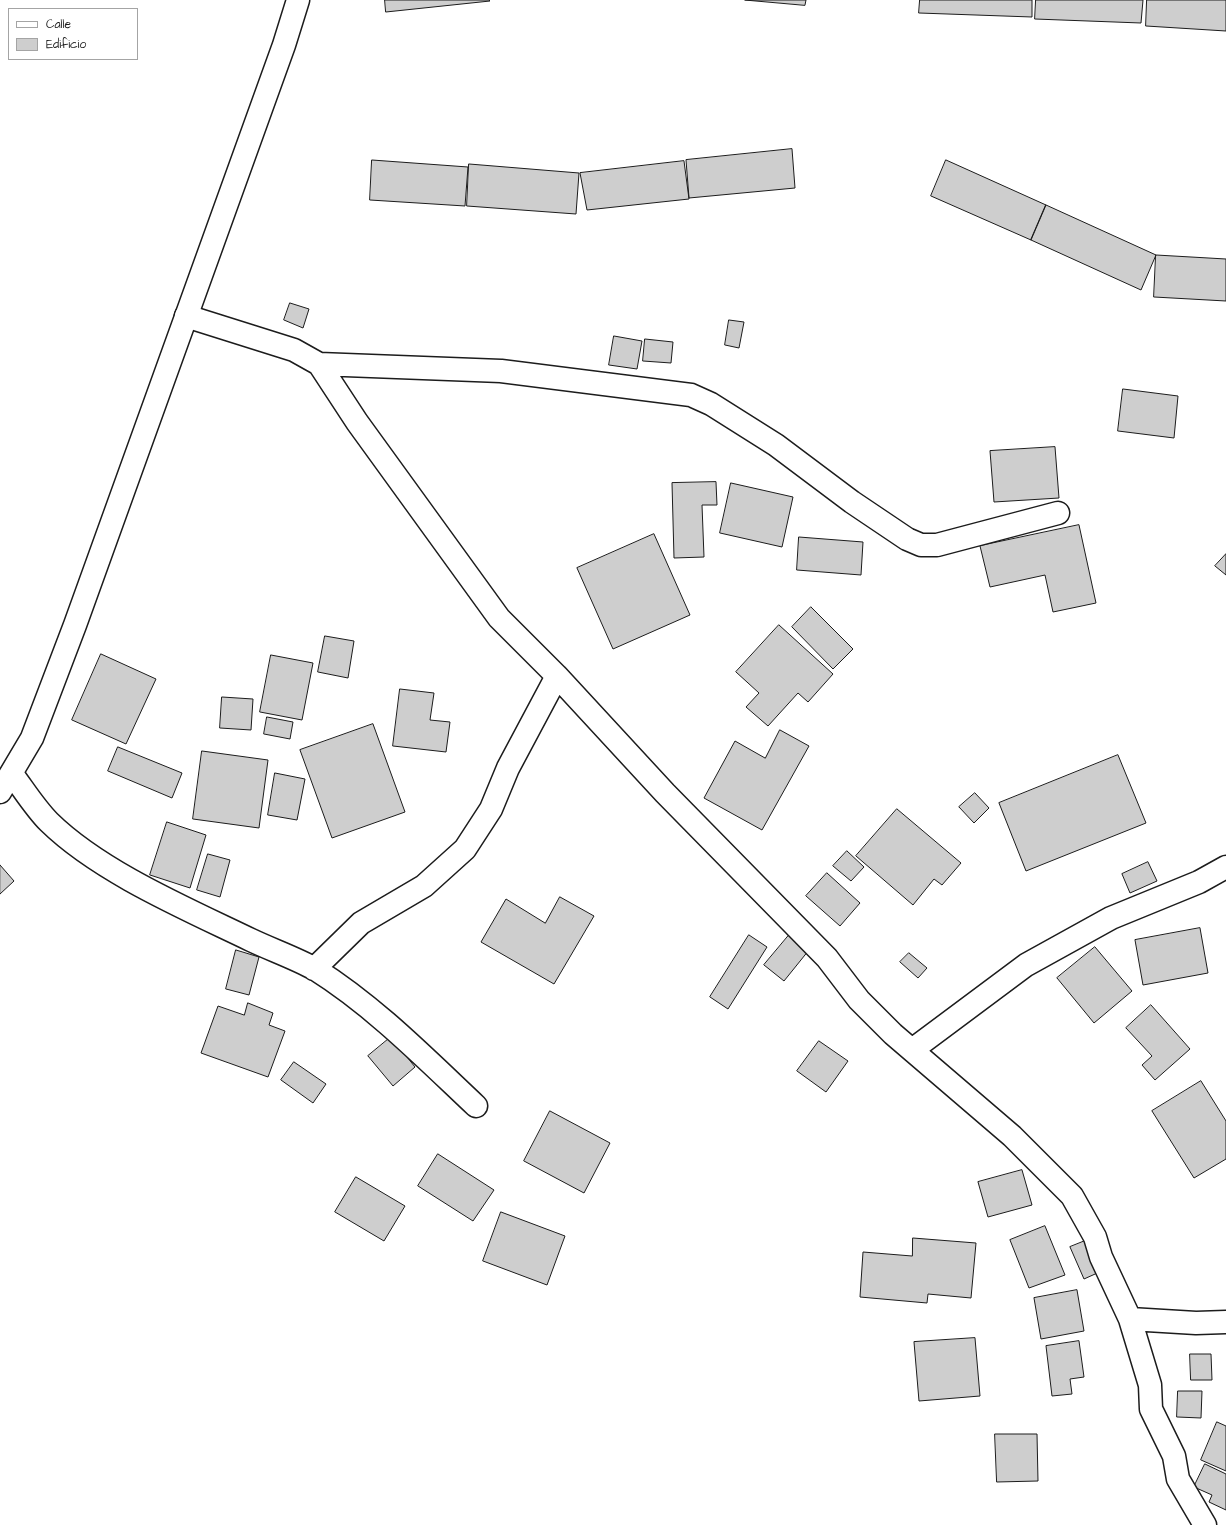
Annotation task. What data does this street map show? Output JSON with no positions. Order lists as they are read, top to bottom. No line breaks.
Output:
{"legend":["Calle","Edificio"]}
